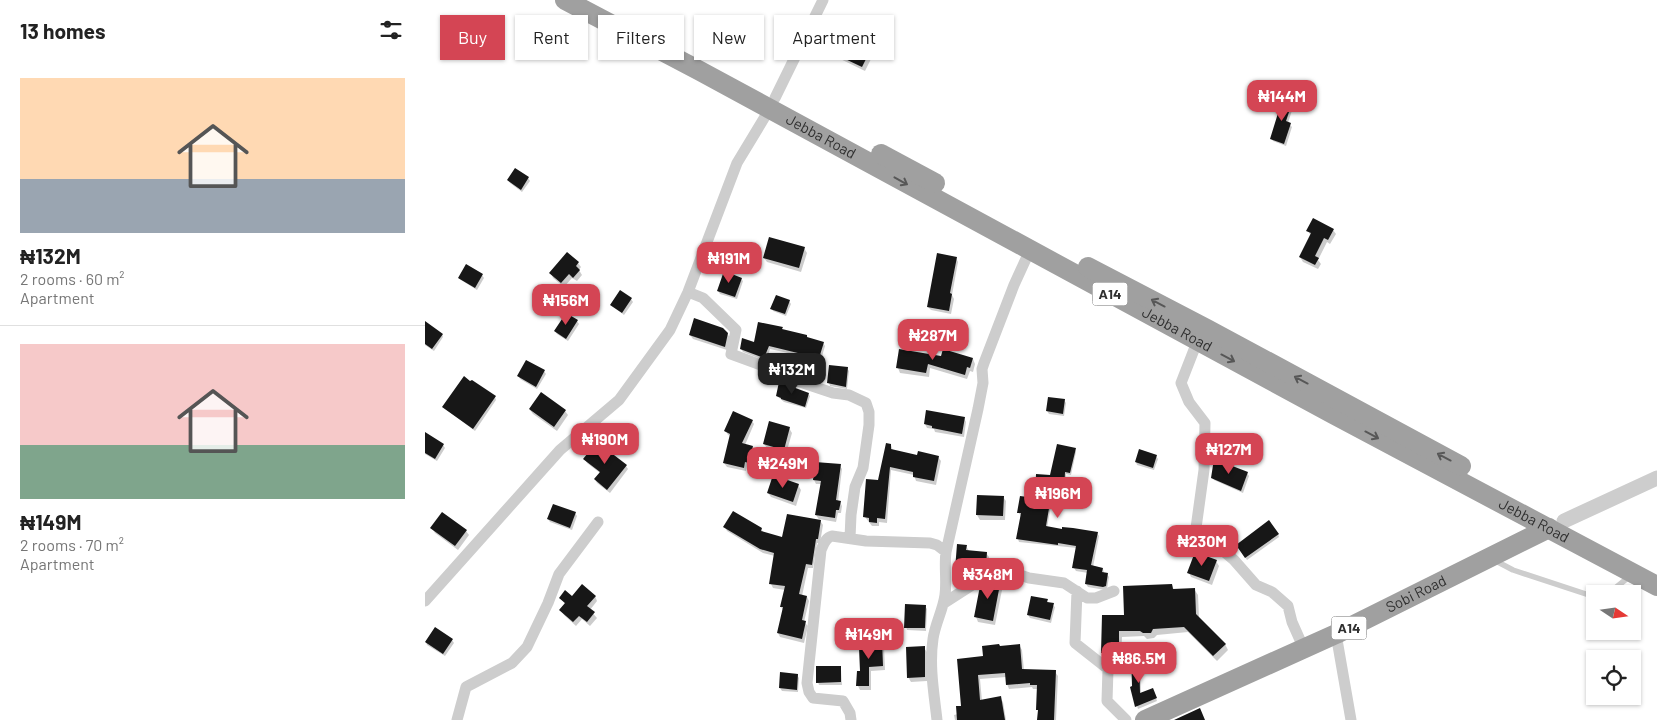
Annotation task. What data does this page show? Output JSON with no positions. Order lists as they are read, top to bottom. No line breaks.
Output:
{"streets":{"highway":["Jebba Road","A14","Sobi Road"]},"crossings":[["Jebba Road","A14"],["Jebba Road","Sobi Road"],["A14","Sobi Road"]],"north":"right","page":{"heading":"13 homes","chip":["Buy","Rent","Filters","New","Apartment"],"list":[{"name":"₦132M","note":"2 rooms · 60 m² · Apartment"},{"name":"₦149M","note":"2 rooms · 70 m² · Apartment"}],"price":["₦144M","₦191M","₦156M","₦287M","₦132M","₦190M","₦127M","₦249M","₦196M","₦230M","₦348M","₦149M","₦86.5M"]}}
